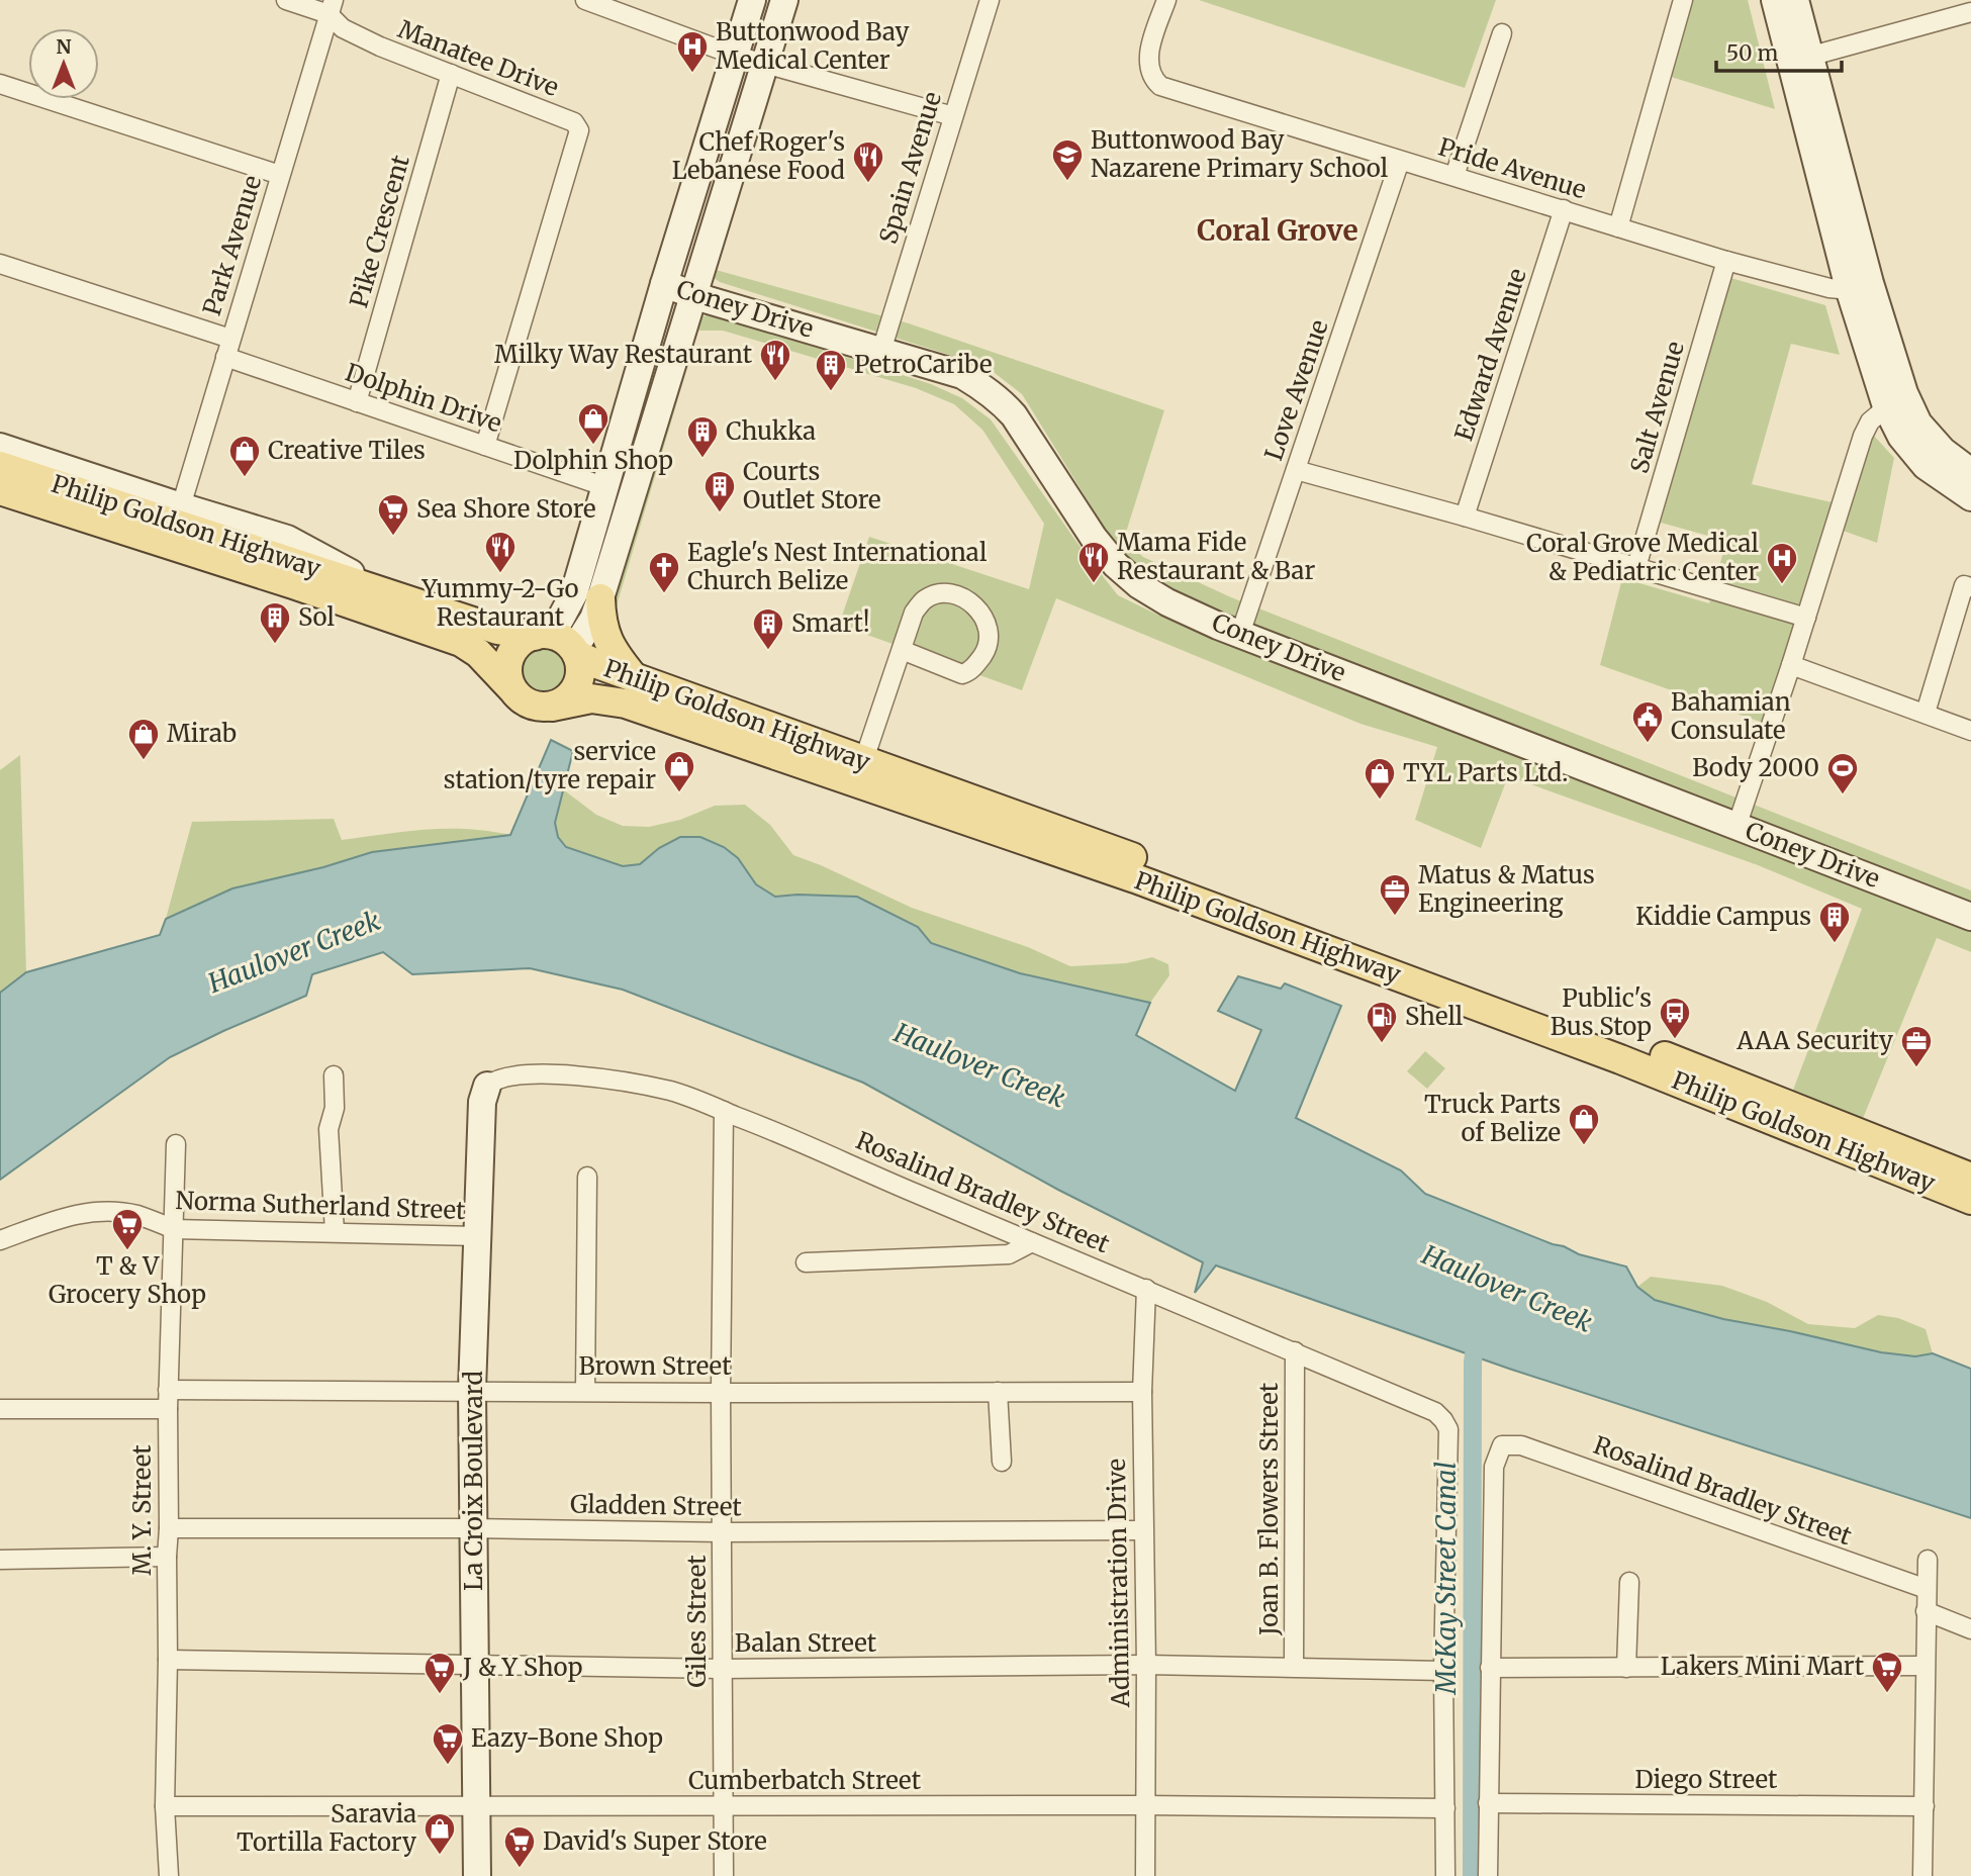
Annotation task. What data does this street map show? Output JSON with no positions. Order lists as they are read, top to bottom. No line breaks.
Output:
{"streets":{"main road":["Philip Goldson Highway"],"street":["Manatee Drive","Spain Avenue","Pride Avenue","Pike Crescent","Park Avenue","Coney Drive","Edward Avenue","Love Avenue","Dolphin Drive","Salt Avenue","Rosalind Bradley Street","Norma Sutherland Street","Brown Street","La Croix Boulevard","Gladden Street","Joan B. Flowers Street","M. Y. Street","Administration Drive","Giles Street","Balan Street","Diego Street","Cumberbatch Street"]},"crossings":[["Manatee Drive","Pike Crescent"],["Manatee Drive","Park Avenue"],["Manatee Drive","Dolphin Drive"],["Spain Avenue","Coney Drive"],["Pride Avenue","Edward Avenue"],["Pride Avenue","Love Avenue"],["Pride Avenue","Salt Avenue"],["Pike Crescent","Dolphin Drive"],["Park Avenue","Dolphin Drive"],["Coney Drive","Love Avenue"],["Rosalind Bradley Street","La Croix Boulevard"],["Rosalind Bradley Street","Joan B. Flowers Street"],["Rosalind Bradley Street","Administration Drive"],["Rosalind Bradley Street","Giles Street"],["Rosalind Bradley Street","Balan Street"],["Norma Sutherland Street","La Croix Boulevard"],["Norma Sutherland Street","M. Y. Street"],["Brown Street","La Croix Boulevard"],["Brown Street","M. Y. Street"],["Brown Street","Administration Drive"],["Brown Street","Giles Street"],["La Croix Boulevard","Gladden Street"],["La Croix Boulevard","Balan Street"],["La Croix Boulevard","Cumberbatch Street"],["Gladden Street","M. Y. Street"],["Gladden Street","Administration Drive"],["Gladden Street","Giles Street"],["Joan B. Flowers Street","Balan Street"],["M. Y. Street","Balan Street"],["M. Y. Street","Cumberbatch Street"],["Administration Drive","Balan Street"],["Administration Drive","Cumberbatch Street"],["Giles Street","Balan Street"],["Giles Street","Cumberbatch Street"]],"districts":["Coral Grove"],"water":["Haulover Creek","McKay Street Canal"],"places":{"hospital":["Buttonwood Bay Medical Center","Coral Grove Medical & Pediatric Center"],"school or university":["Buttonwood Bay Nazarene Primary School"],"restaurant":["Chef Roger's Lebanese Food","Milky Way Restaurant","Yummy-2-Go Restaurant","Mama Fide Restaurant & Bar"],"building":["PetroCaribe","Chukka","Courts Outlet Store","Sol","Smart!","Kiddie Campus"],"shop":["Dolphin Shop","Creative Tiles","Mirab","service station/tyre repair","TYL Parts Ltd.","Truck Parts of Belize","Saravia Tortilla Factory"],"supermarket":["Sea Shore Store","T & V Grocery Shop","Lakers Mini Mart","J & Y Shop","Eazy-Bone Shop","David's Super Store"],"church":["Eagle's Nest International Church Belize"],"public building":["Bahamian Consulate"],"sports":["Body 2000"],"office":["Matus & Matus Engineering","AAA Security"],"bus stop":["Public's Bus Stop"],"fuel station":["Shell"]},"scale_bar":"50 m","north":"top"}
